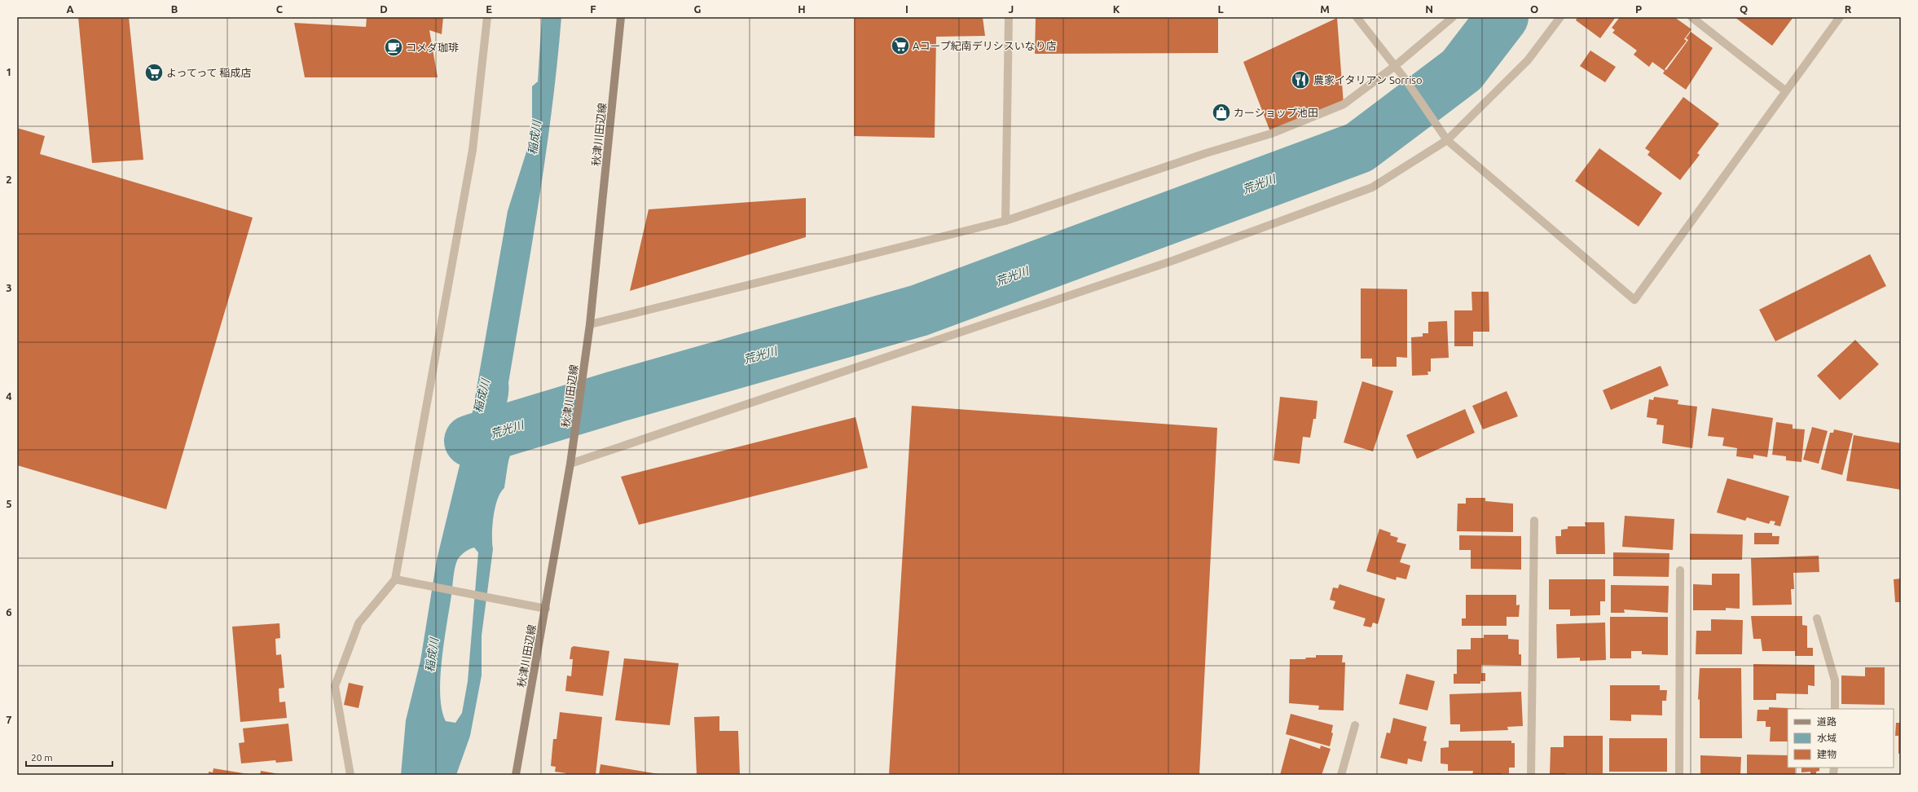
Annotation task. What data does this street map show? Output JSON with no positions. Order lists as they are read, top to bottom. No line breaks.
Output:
{"streets":{"main road":["秋津川田辺線"]},"water":["稲成川","荒光川"],"places":{"supermarket":["Aコープ紀南デリシスいなり店","よってって 稲成店"],"cafe":["コメダ珈琲"],"restaurant":["農家イタリアン Sorriso"],"shop":["カーショップ池田"]},"legend":["道路","水域","建物"],"scale_bar":"20 m","grid":{"columns":["A","B","C","D","E","F","G","H","I","J","K","L","M","N","O","P","Q","R"],"rows":["1","2","3","4","5","6","7"]}}
